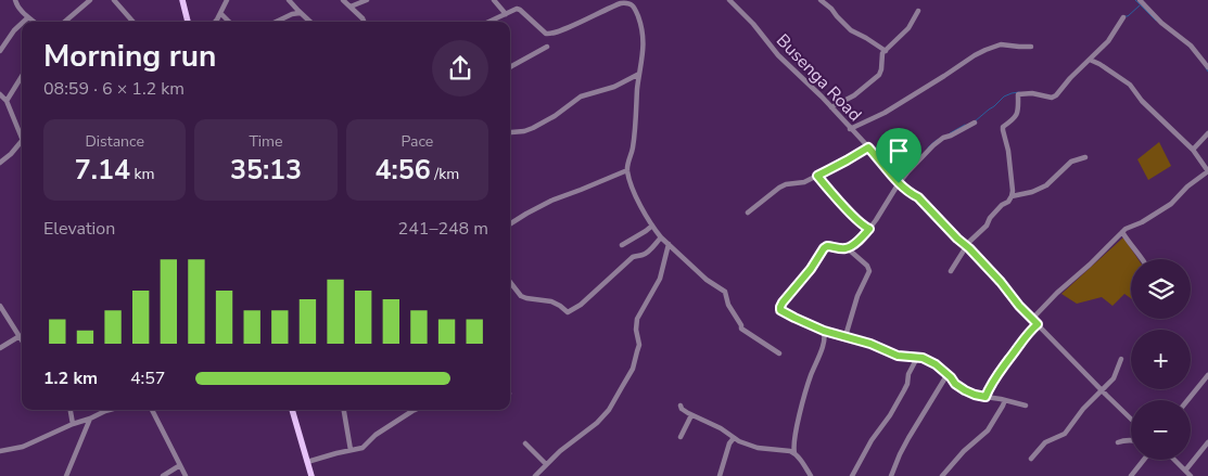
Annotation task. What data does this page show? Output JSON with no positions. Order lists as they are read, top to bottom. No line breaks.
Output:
{"streets":{"street":["Busenga Road"]},"page":{"heading":["Morning run","08:59 · 6 × 1.2 km"],"stats":[["Distance","7.14 km"],["Time","35:13"],["Pace","4:56 /km"]],"chart":["Elevation","241–248 m"],"map_buttons":["+","−"],"list":[{"name":"1.2 km","note":"4:57"}]}}
